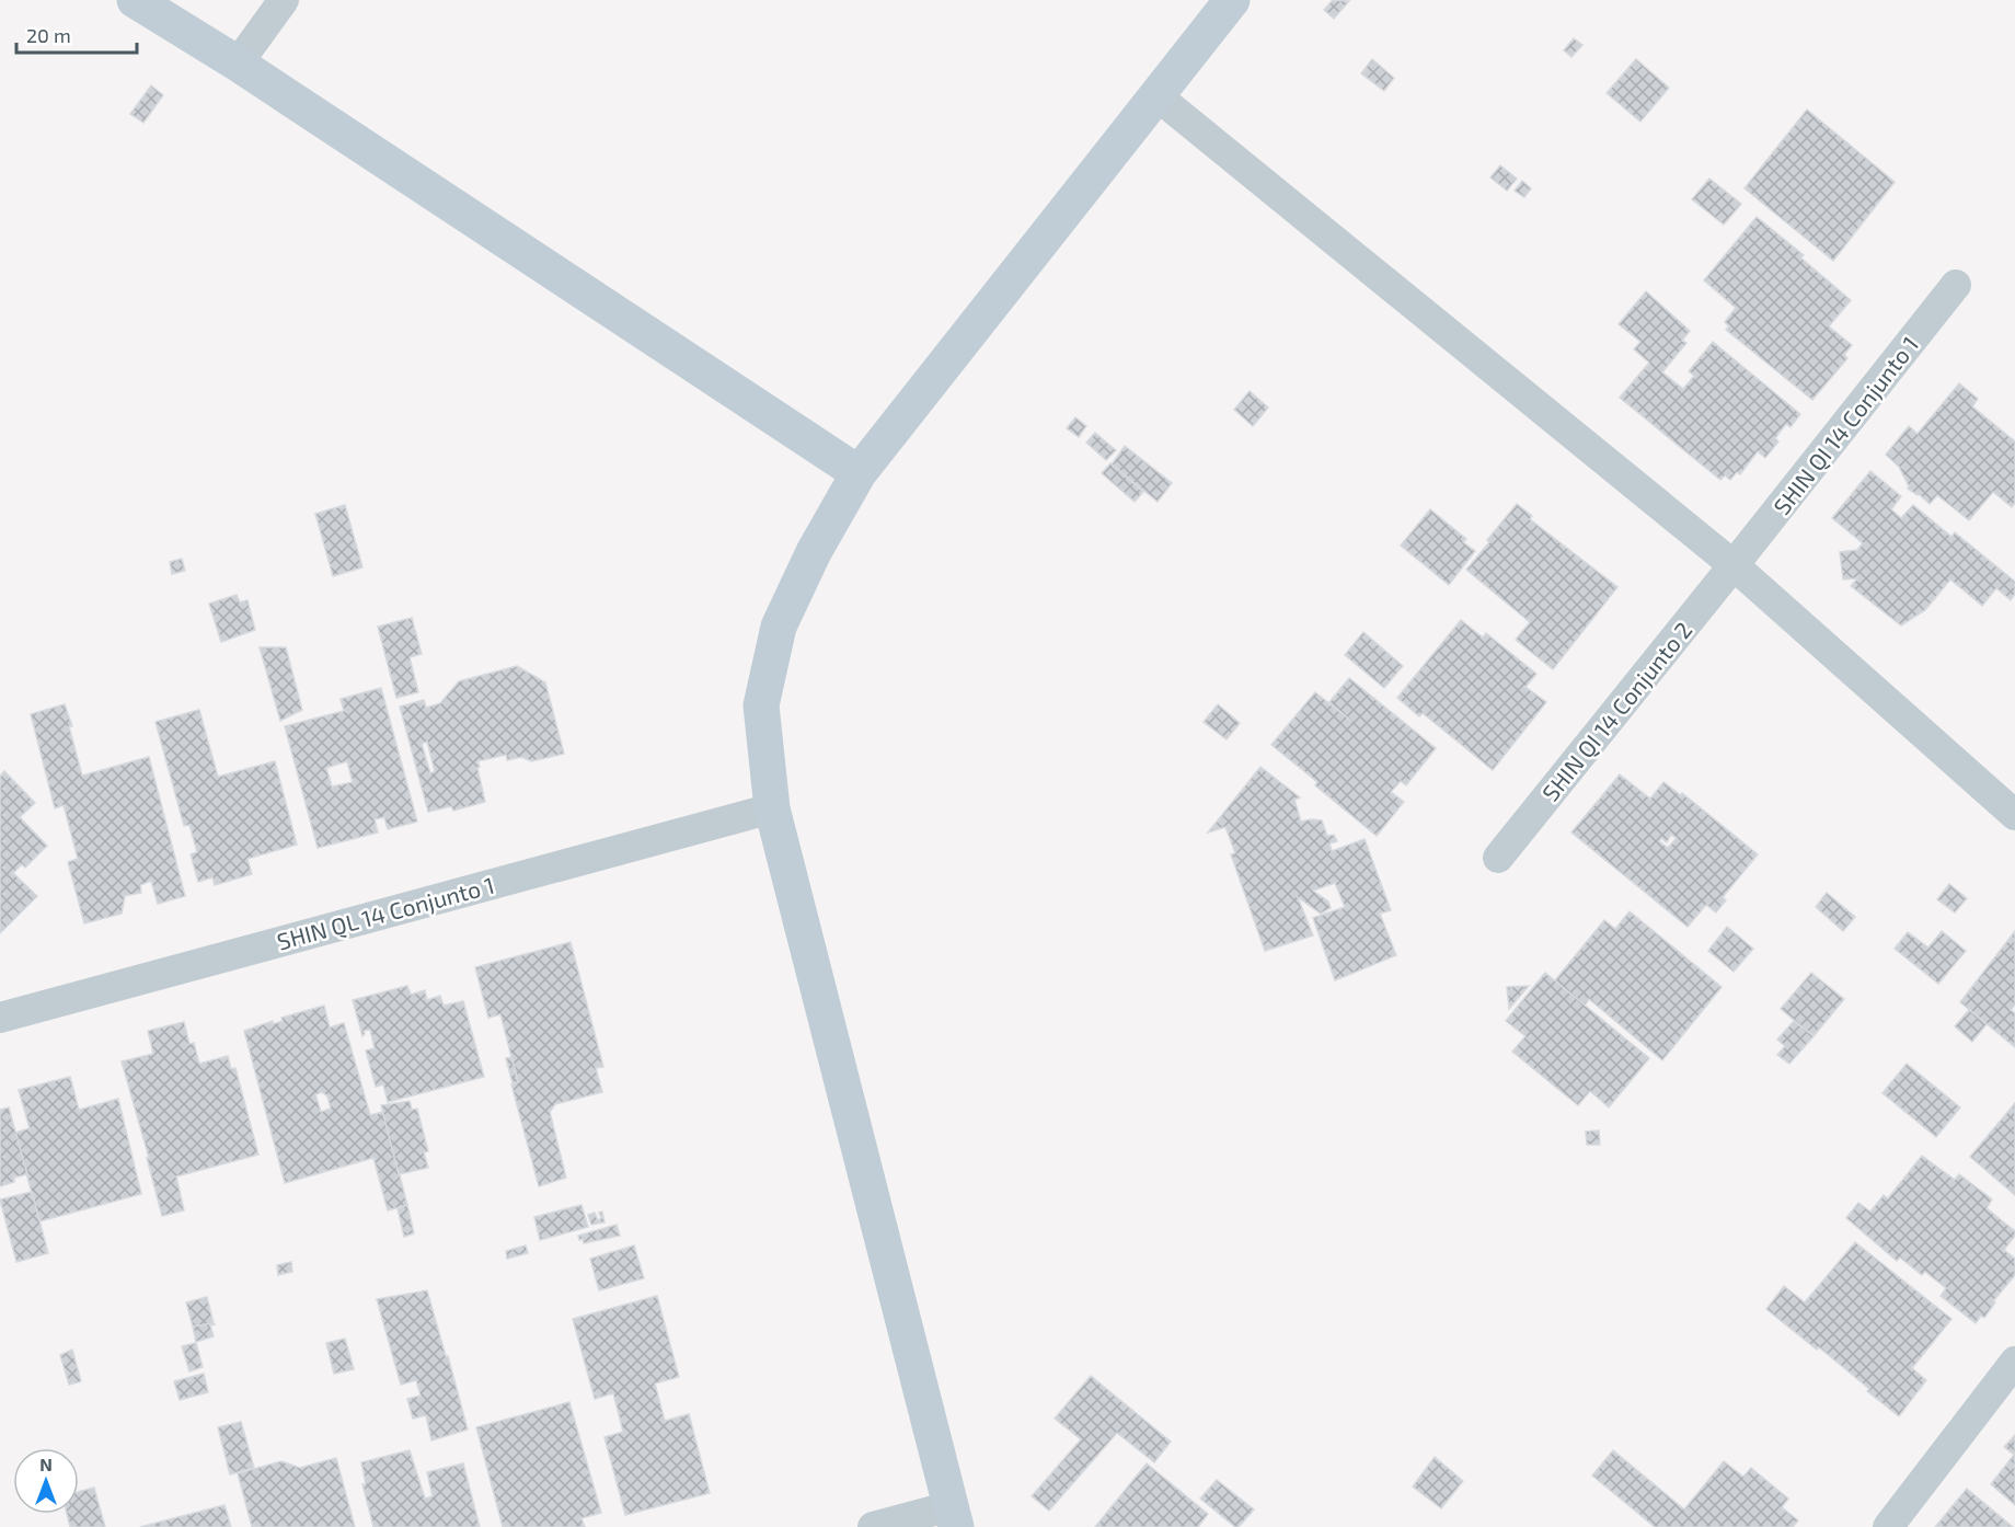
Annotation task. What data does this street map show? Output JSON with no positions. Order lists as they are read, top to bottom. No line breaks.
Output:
{"streets":{"street":["SHIN QI 14 Conjunto 1","SHIN QI 14 Conjunto 2","SHIN QL 14 Conjunto 1"]},"crossings":[["SHIN QI 14 Conjunto 1","SHIN QI 14 Conjunto 2"]],"scale_bar":"20 m","north":"top"}
